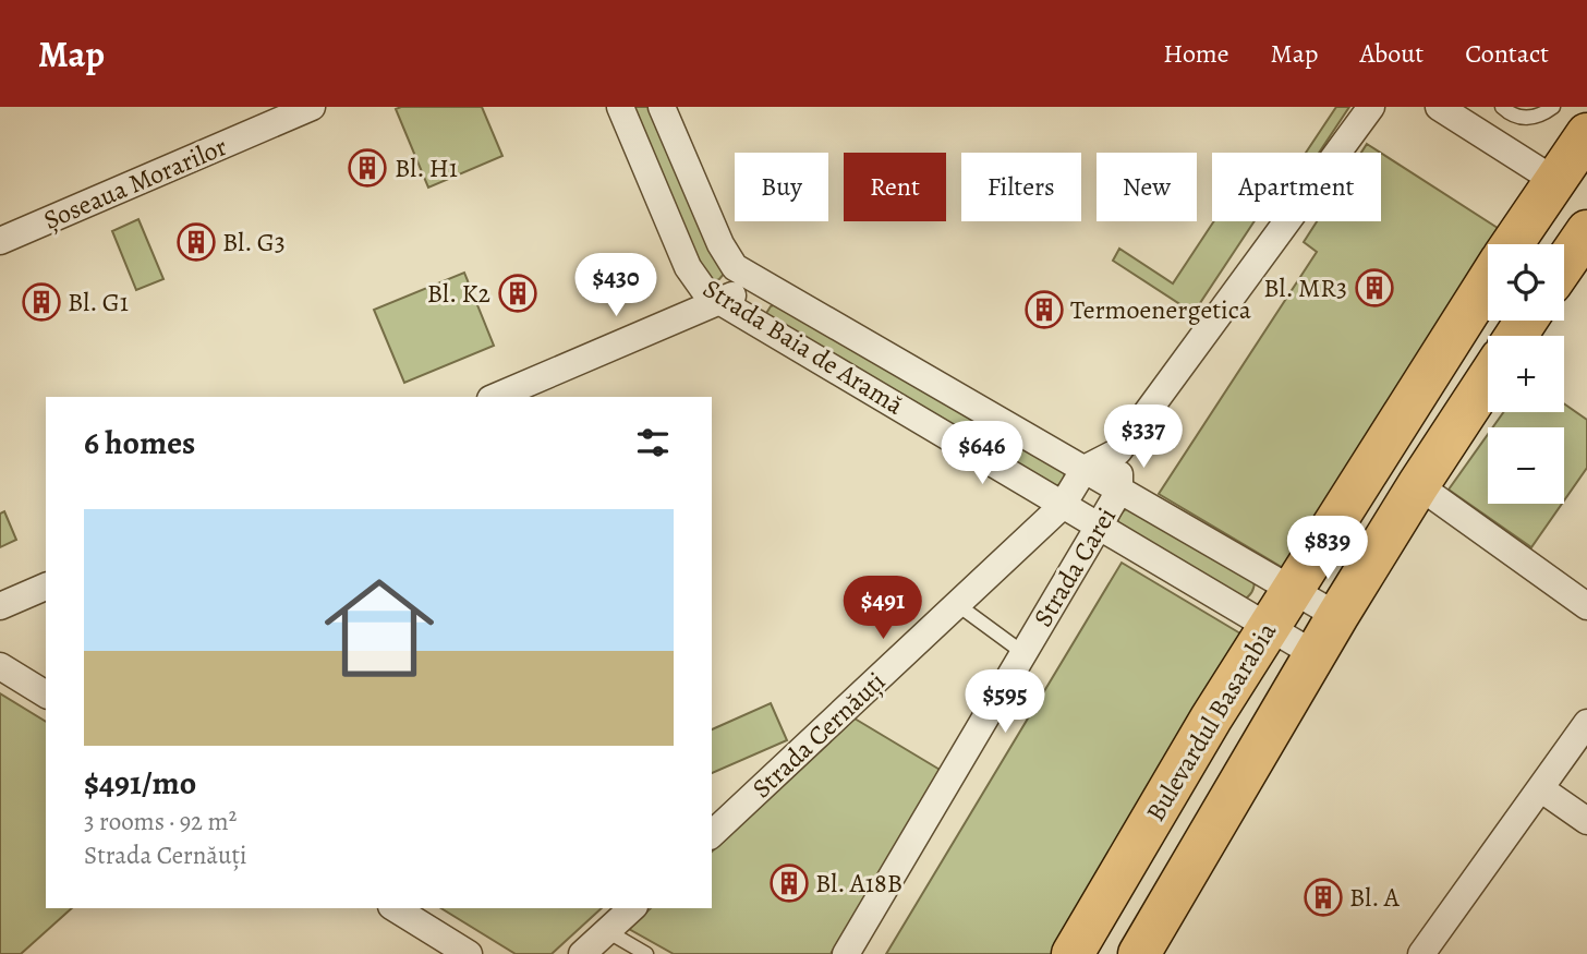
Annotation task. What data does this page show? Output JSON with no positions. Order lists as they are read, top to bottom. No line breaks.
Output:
{"streets":{"main road":["Bulevardul Basarabia"],"street":["Șoseaua Morarilor","Strada Baia de Aramă","Strada Carei","Strada Cernăuți"]},"crossings":[["Strada Baia de Aramă","Strada Carei"],["Strada Baia de Aramă","Bulevardul Basarabia"],["Strada Baia de Aramă","Strada Cernăuți"],["Strada Carei","Strada Cernăuți"]],"places":{"building":["Bl. H1","Bl. G3","Bl. MR3","Bl. K2","Bl. G1","Termoenergetica","Bl. A18B","Bl. A"]},"page":{"header":"Map","nav":["Home","Map","About","Contact"],"chip":["Buy","Rent","Filters","New","Apartment"],"map_buttons":["+","−"],"price":["$430","$337","$646","$839","$491","$595"],"heading":"6 homes","list":[{"name":"$491/mo","note":"3 rooms · 92 m² · Strada Cernăuți"}]}}
